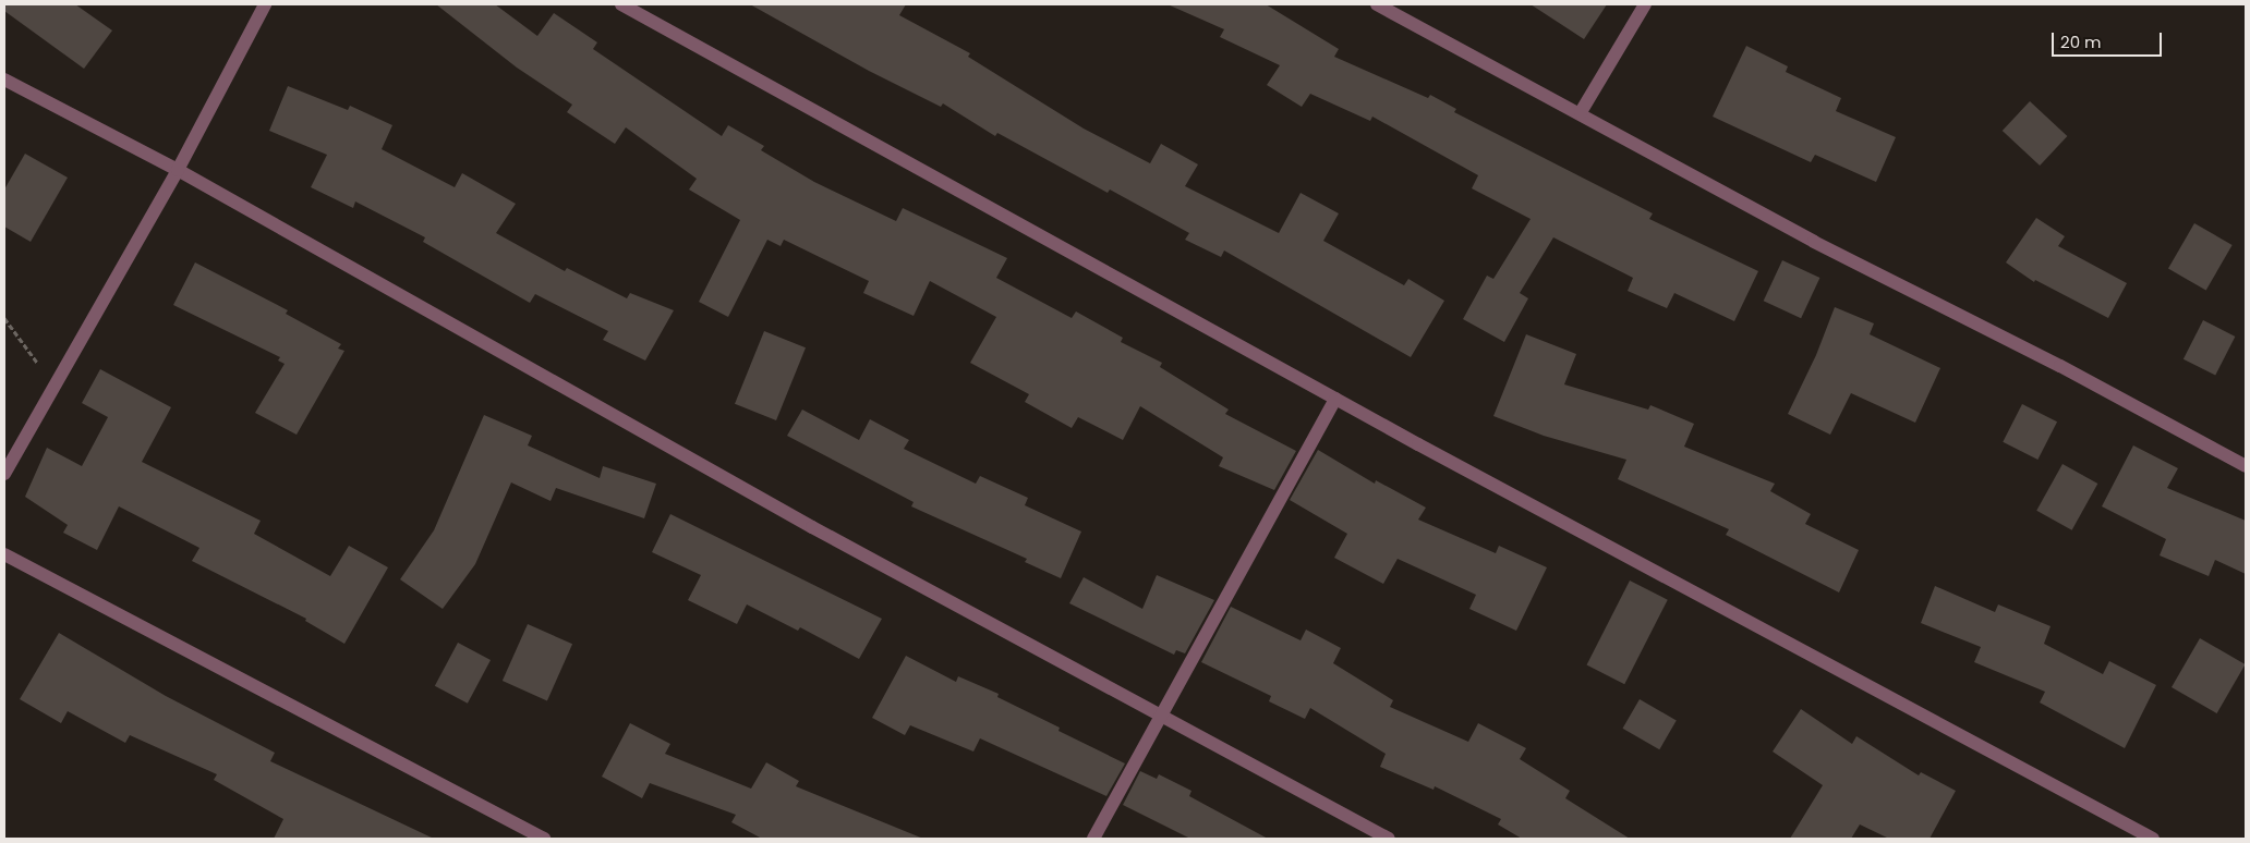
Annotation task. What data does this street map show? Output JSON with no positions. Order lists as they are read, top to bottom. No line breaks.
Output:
{"scale_bar":"20 m"}
